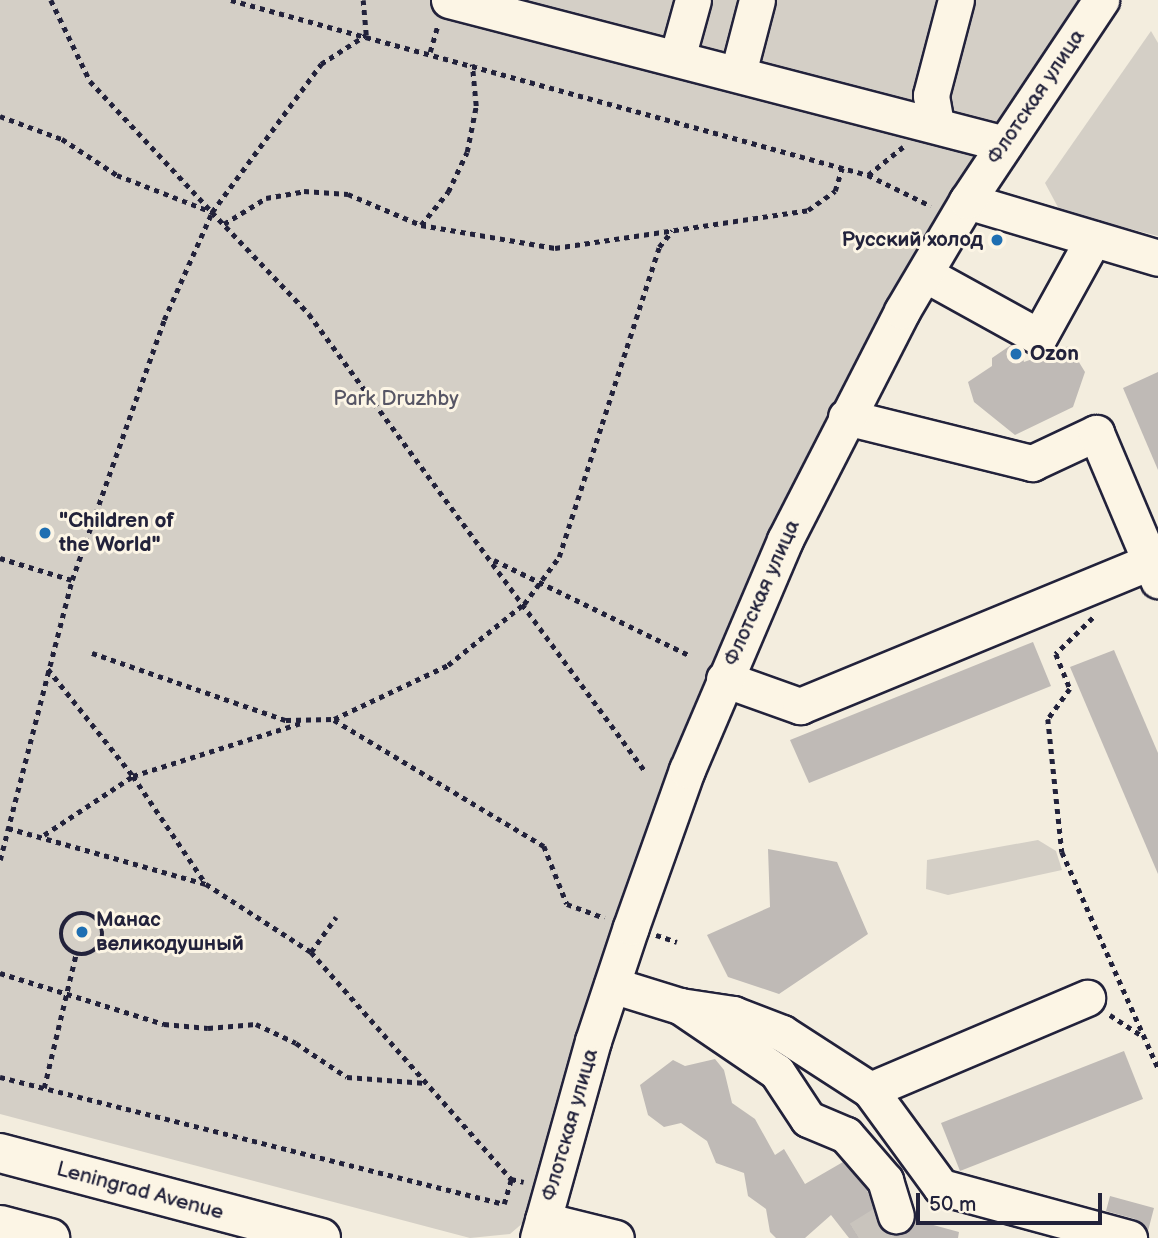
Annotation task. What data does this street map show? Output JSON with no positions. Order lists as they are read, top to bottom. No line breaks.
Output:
{"streets":{"main road":["Leningrad Avenue"],"street":["Флотская улица"]},"parks":["Park Druzhby"],"places":["Русский холод","Ozon","\"Children of the World\"","Манас великодушный"],"scale_bar":"50 m"}
